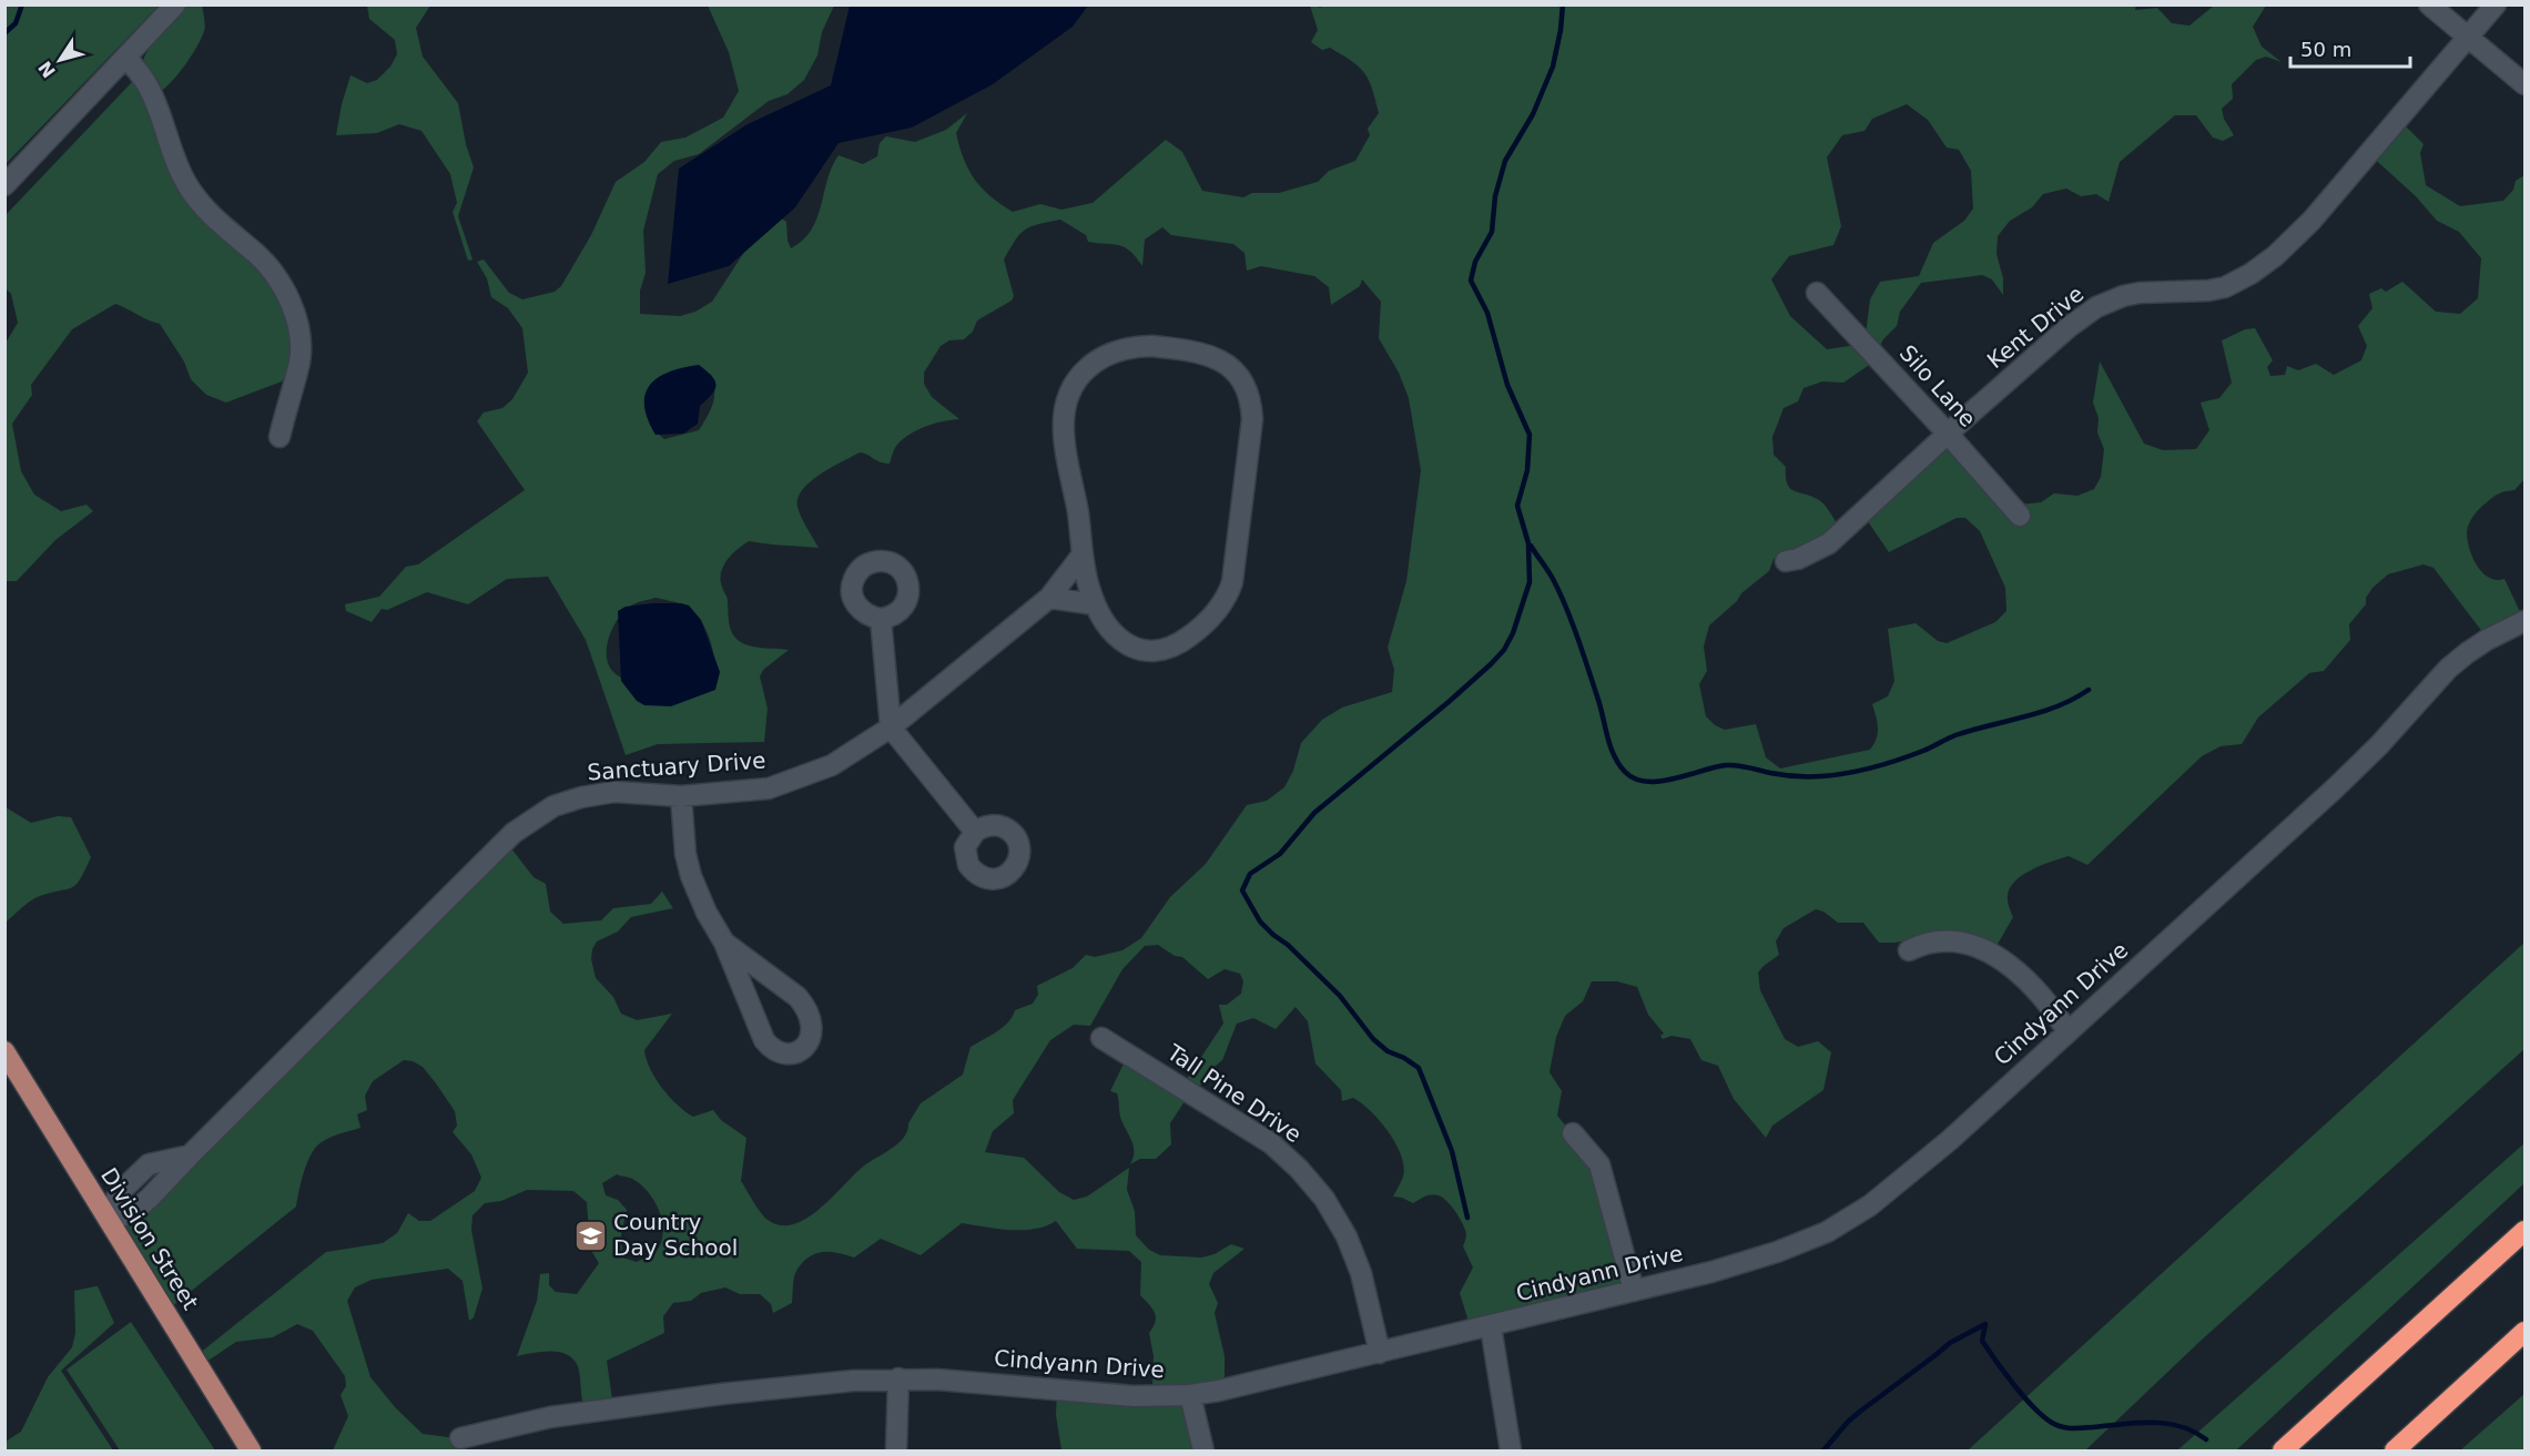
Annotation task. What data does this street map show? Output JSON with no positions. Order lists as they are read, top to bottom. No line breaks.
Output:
{"streets":{"main road":["Division Street"],"street":["Kent Drive","Silo Lane","Sanctuary Drive","Cindyann Drive","Tall Pine Drive"]},"crossings":[["Kent Drive","Silo Lane"],["Sanctuary Drive","Division Street"],["Cindyann Drive","Tall Pine Drive"]],"places":{"school or university":["Country Day School"]},"scale_bar":"50 m","north":"bottom left"}
